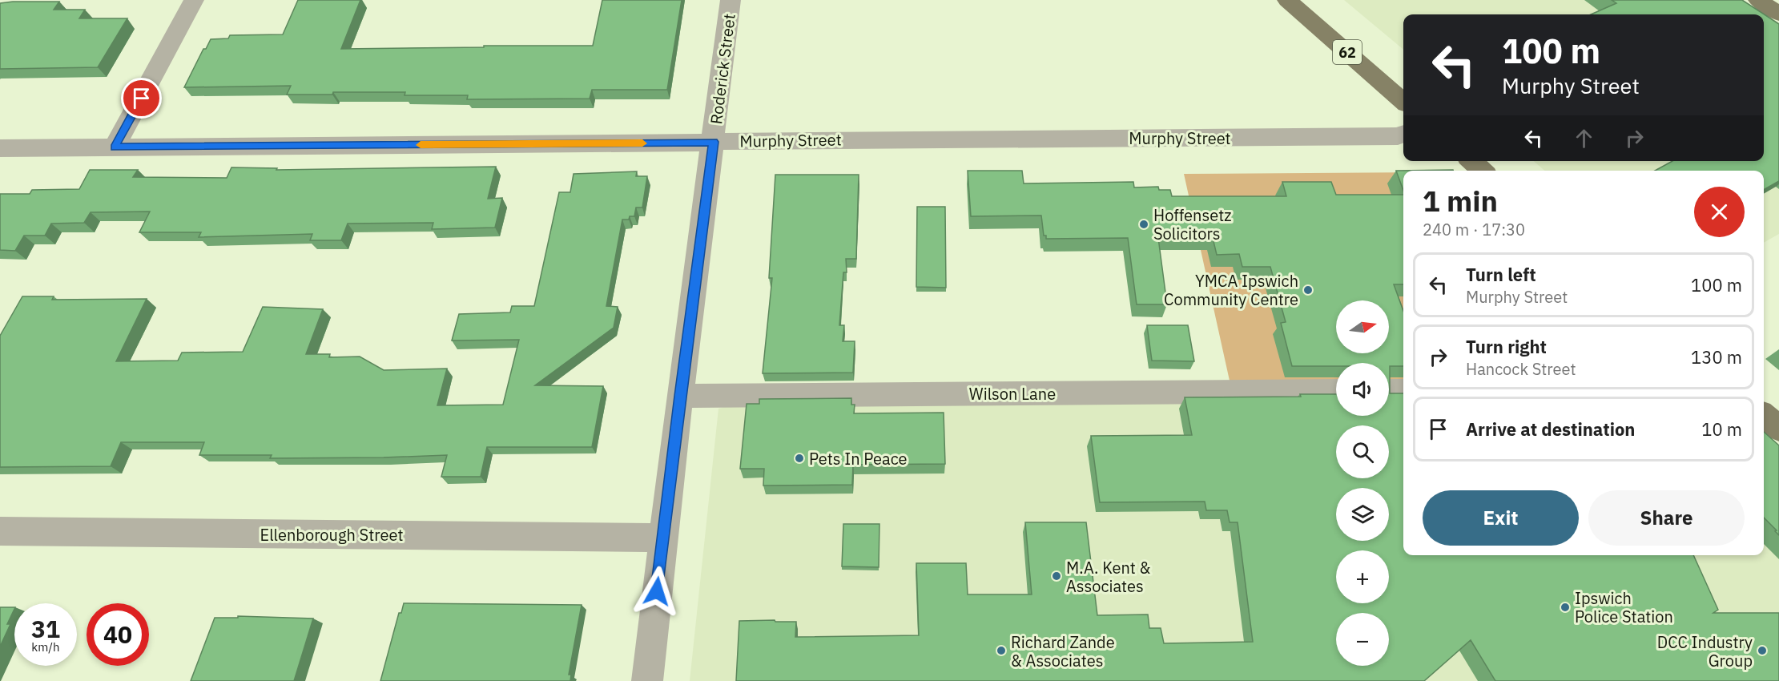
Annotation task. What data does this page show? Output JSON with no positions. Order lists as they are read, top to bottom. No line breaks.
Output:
{"streets":{"main road":["62"],"street":["Roderick Street","Murphy Street","Wilson Lane","Ellenborough Street"]},"crossings":[["Roderick Street","Murphy Street"],["Roderick Street","Wilson Lane"],["Roderick Street","Ellenborough Street"]],"places":["Hoffensetz Solicitors","YMCA Ipswich Community Centre","Pets In Peace","M.A. Kent & Associates","Ipswich Police Station","Richard Zande & Associates","DCC Industry Group"],"north":"right","page":{"turn":["100 m","Murphy Street"],"heading":["1 min","240 m · 17:30"],"list":[{"name":"Turn left","note":"Murphy Street","value":"100 m"},{"name":"Turn right","note":"Hancock Street","value":"130 m"},{"name":"Arrive at destination","value":"10 m"}],"map_buttons":["+","−"],"buttons":["Exit","Share"],"speed":"31 km/h","limit":"40"}}
